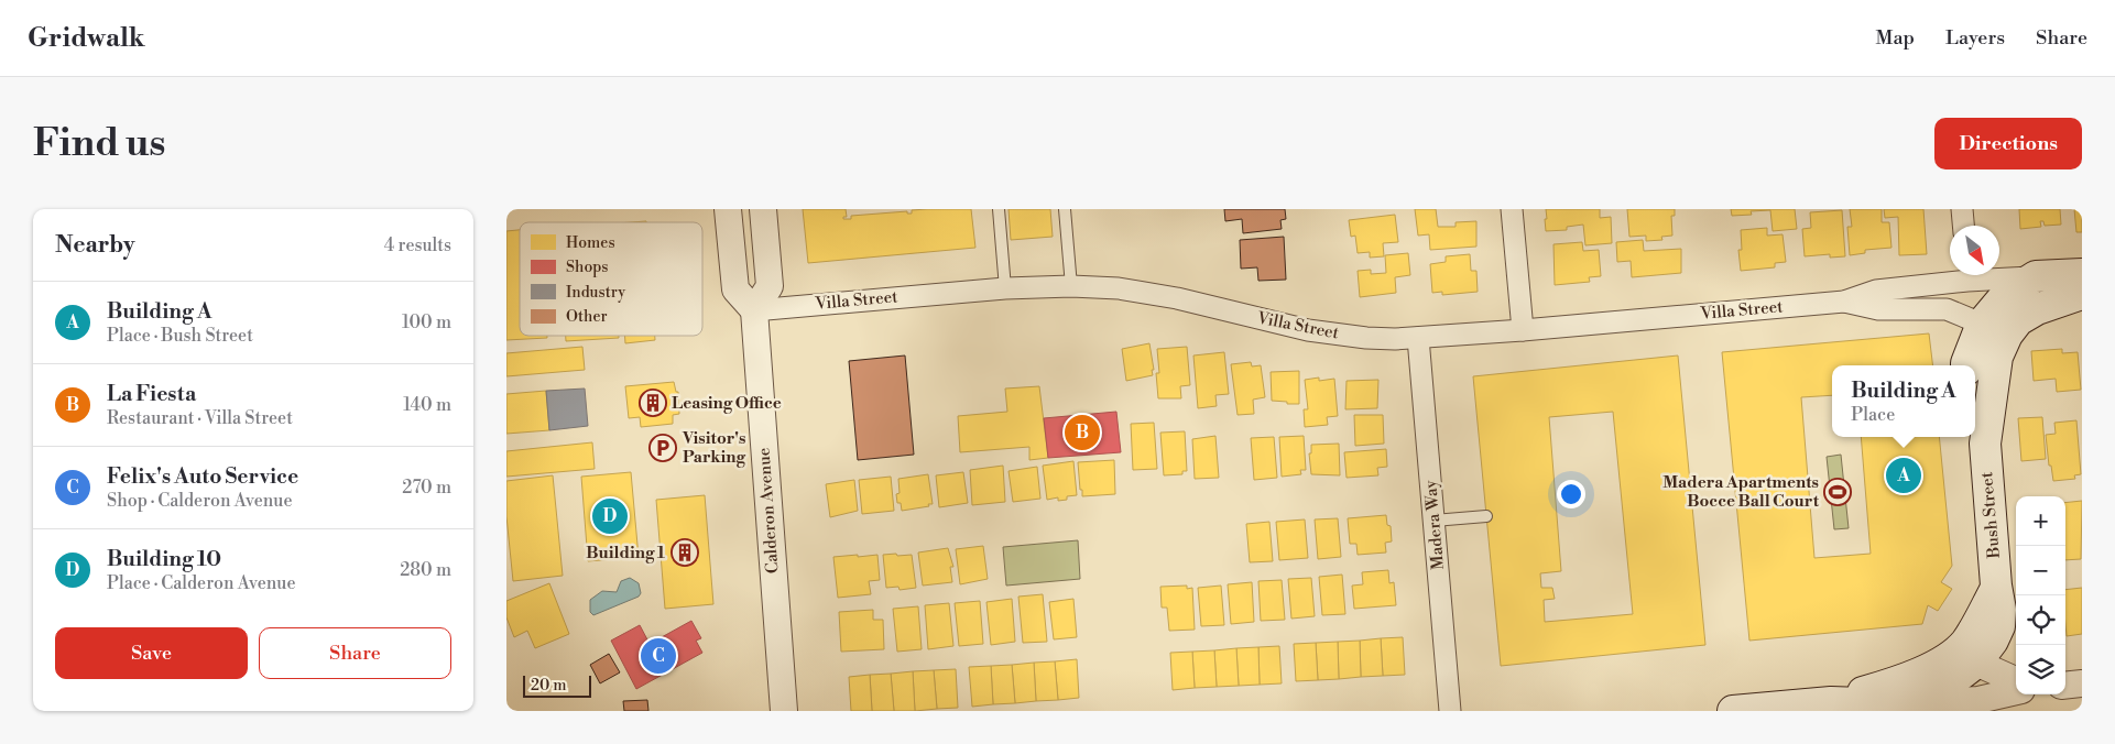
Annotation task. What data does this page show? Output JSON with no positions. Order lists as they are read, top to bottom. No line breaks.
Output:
{"streets":{"main road":["Villa Street","Bush Street"],"street":["Calderon Avenue","Madera Way"]},"crossings":[["Villa Street","Calderon Avenue"],["Villa Street","Bush Street"],["Villa Street","Madera Way"]],"places":{"building":["Leasing Office","Building 1"],"parking":["Visitor's Parking"],"sports":["Madera Apartments Bocce Ball Court"]},"legend":["Homes","Shops","Industry","Other"],"scale_bar":"20 m","north":"bottom right","page":{"header":"Gridwalk","nav":["Map","Layers","Share"],"buttons":["Directions",["Save","Share"]],"title":"Find us","heading":["Nearby","4 results"],"list":[{"mark":"A","name":"Building A","note":"Place · Bush Street","value":"100 m"},{"mark":"B","name":"La Fiesta","note":"Restaurant · Villa Street","value":"140 m"},{"mark":"C","name":"Felix's Auto Service","note":"Shop · Calderon Avenue","value":"270 m"},{"mark":"D","name":"Building 10","note":"Place · Calderon Avenue","value":"280 m"}],"popup":["Building A","Place"],"pins":["B","A","D","C"],"map_buttons":["+","−"],"scale":"20 m"}}
